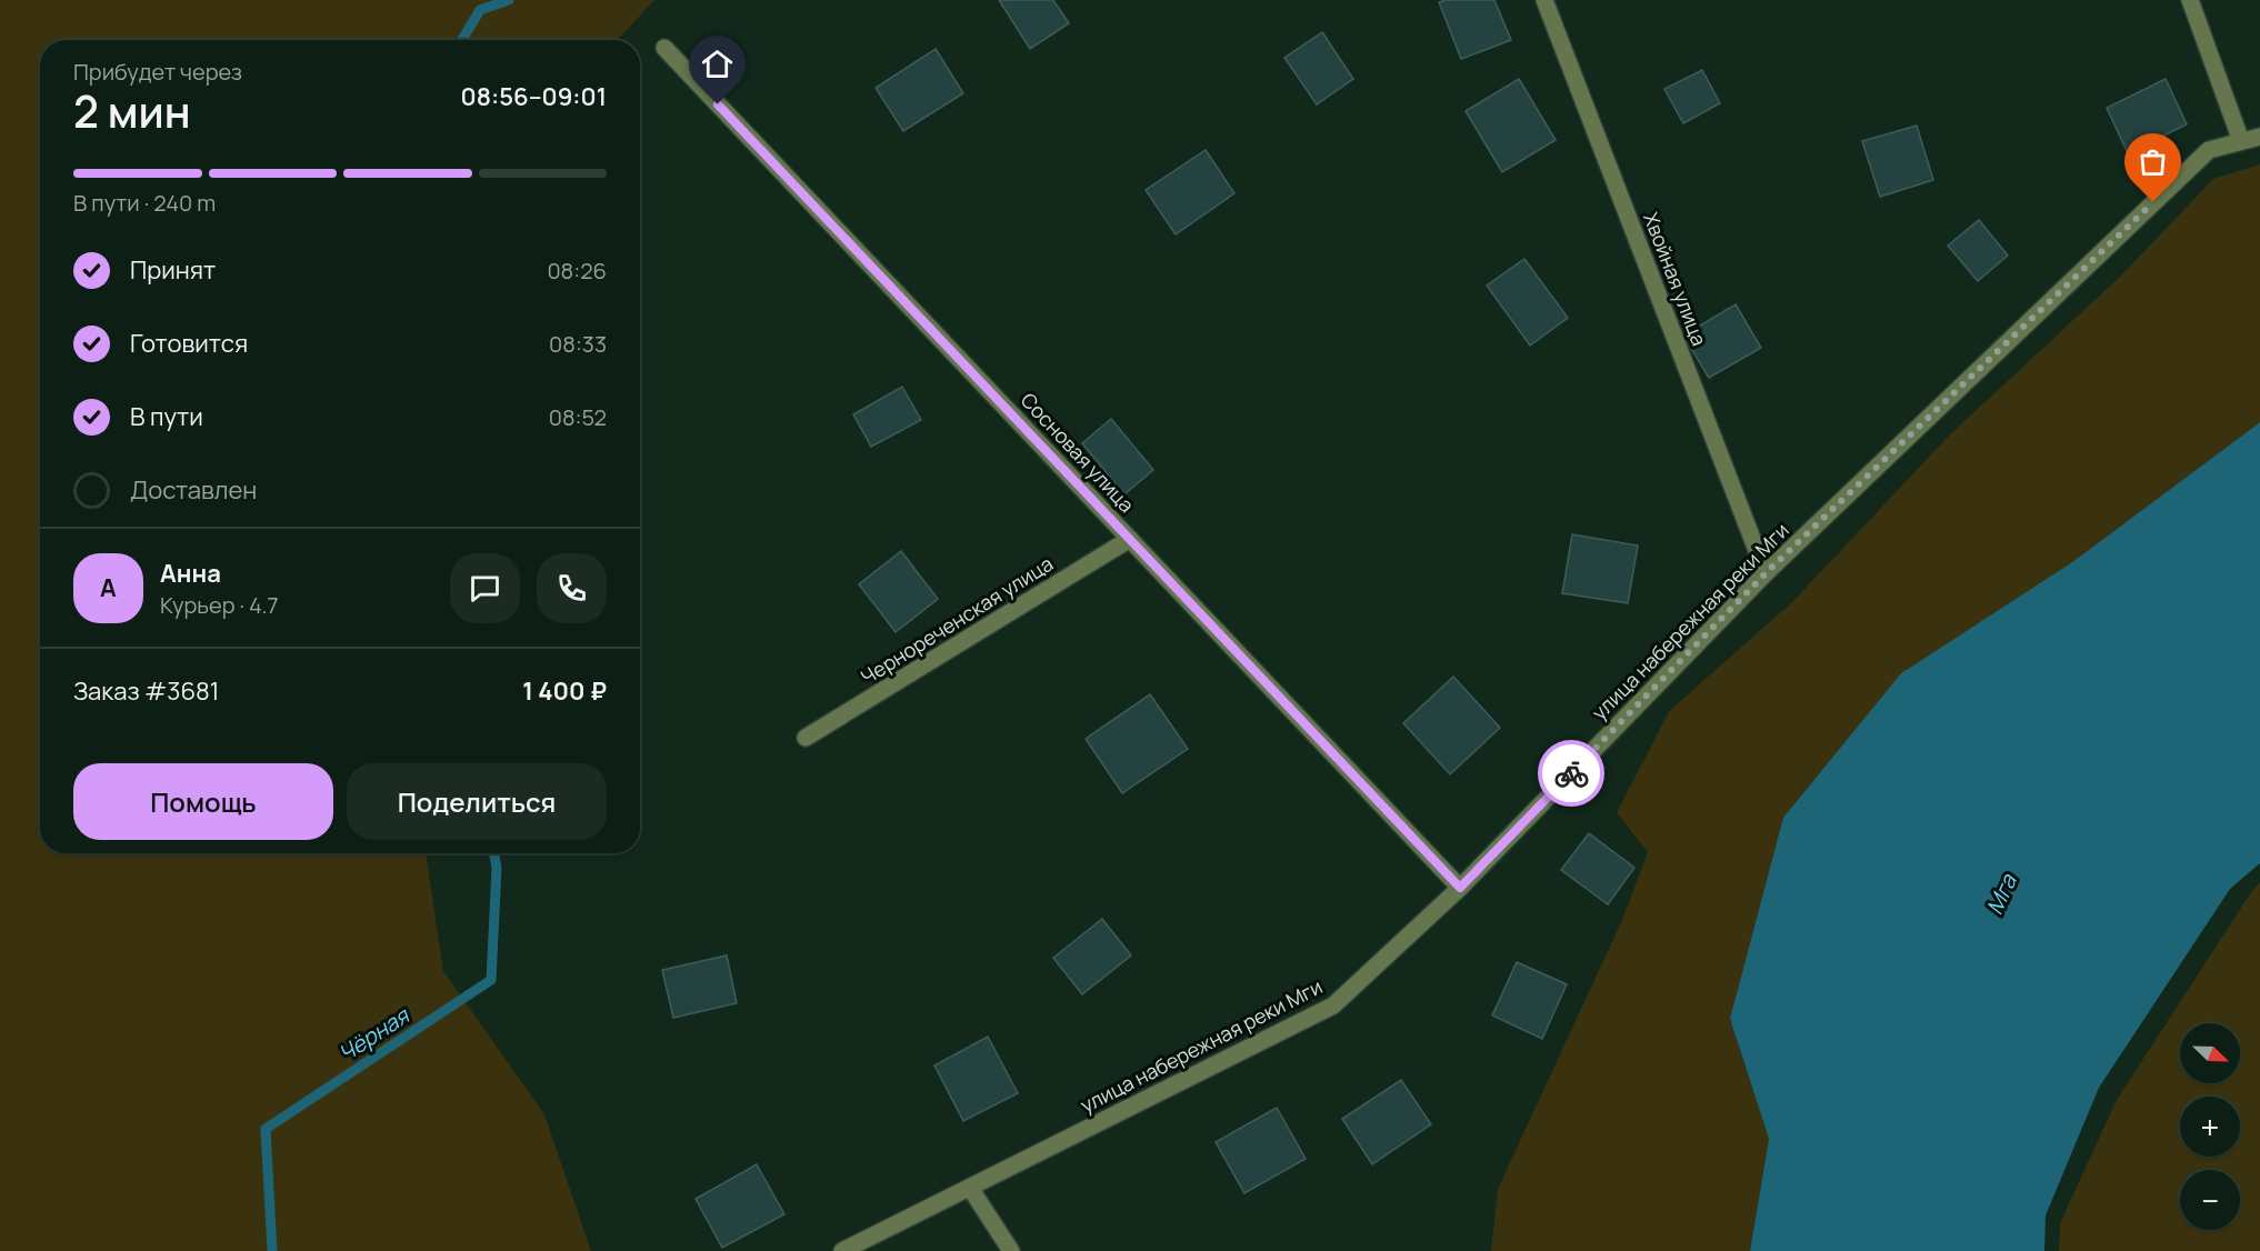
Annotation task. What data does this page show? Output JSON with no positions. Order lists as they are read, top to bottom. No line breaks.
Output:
{"streets":{"street":["Хвойная улица","Сосновая улица","Чернореченская улица","улица набережная реки Мги"]},"crossings":[["Хвойная улица","улица набережная реки Мги"],["Сосновая улица","Чернореченская улица"],["Сосновая улица","улица набережная реки Мги"]],"water":["Мга","Чёрная"],"north":"bottom right","page":{"heading":["2 мин","Прибудет через","08:56–09:01"],"panel":["Анна","Курьер · 4.7","Заказ #3681","1 400 ₽"],"bar":"В пути · 240 m","list":[["Принят","08:26"],["Готовится","08:33"],["В пути","08:52"],"Доставлен"],"round":"А","buttons":["Помощь","Поделиться"],"map_buttons":["+","−"]}}
